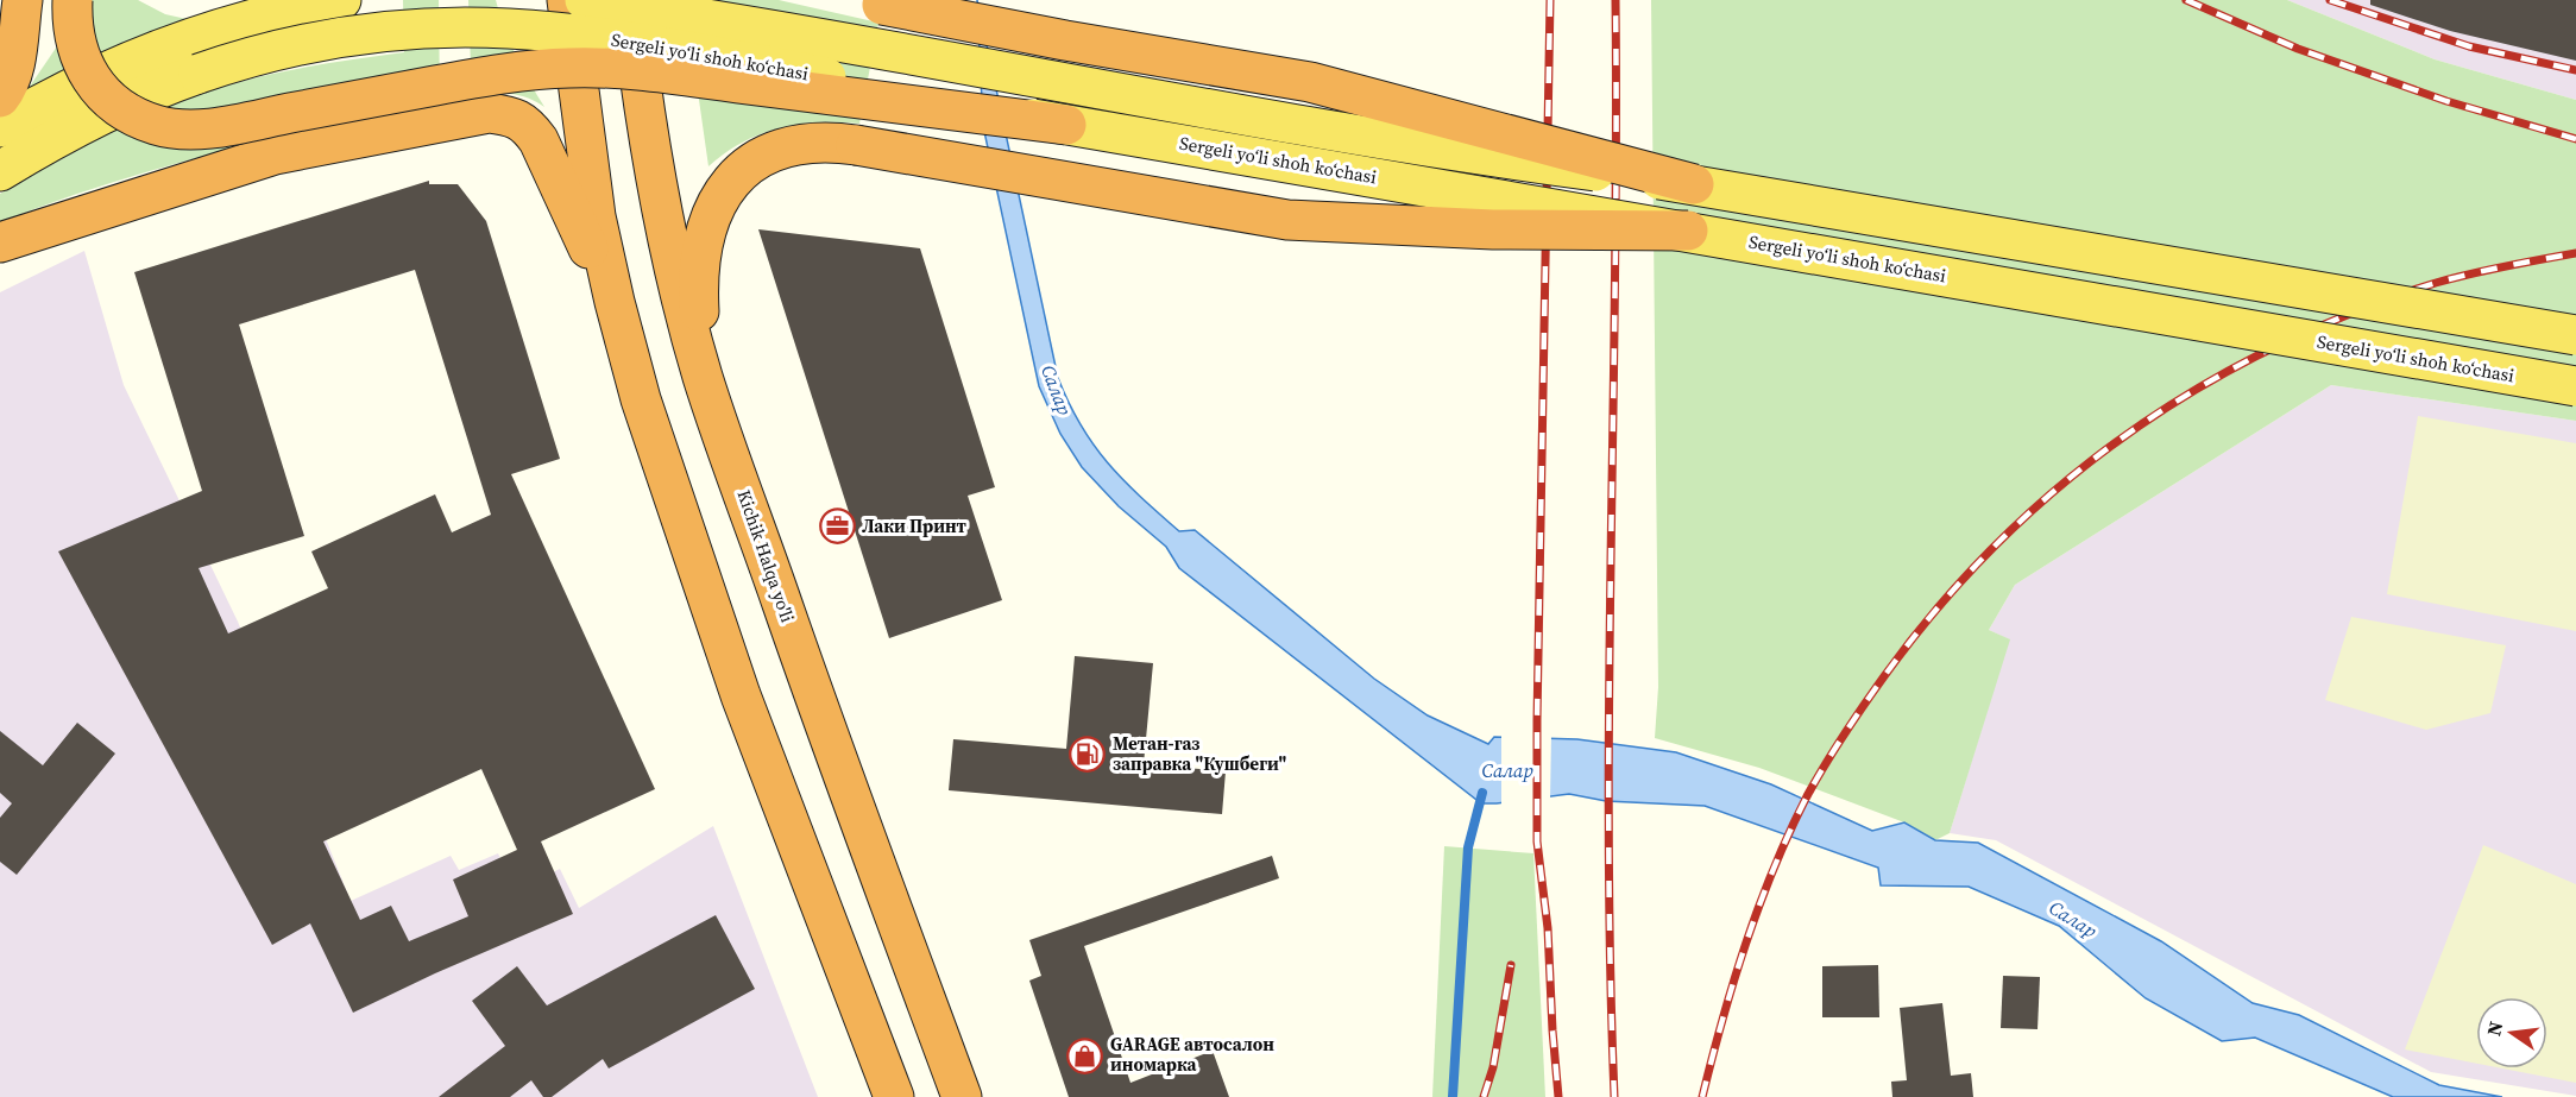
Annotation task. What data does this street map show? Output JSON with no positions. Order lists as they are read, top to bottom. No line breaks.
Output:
{"streets":{"highway":["Kichik Halqa yo'li"],"main road":["Sergeli yo‘li shoh ko‘chasi"]},"water":["Салар"],"places":{"office":["Лаки Принт"],"fuel station":["Метан-газ заправка \"Кушбеги\""],"shop":["GARAGE автосалон иномарка"]},"north":"left"}
